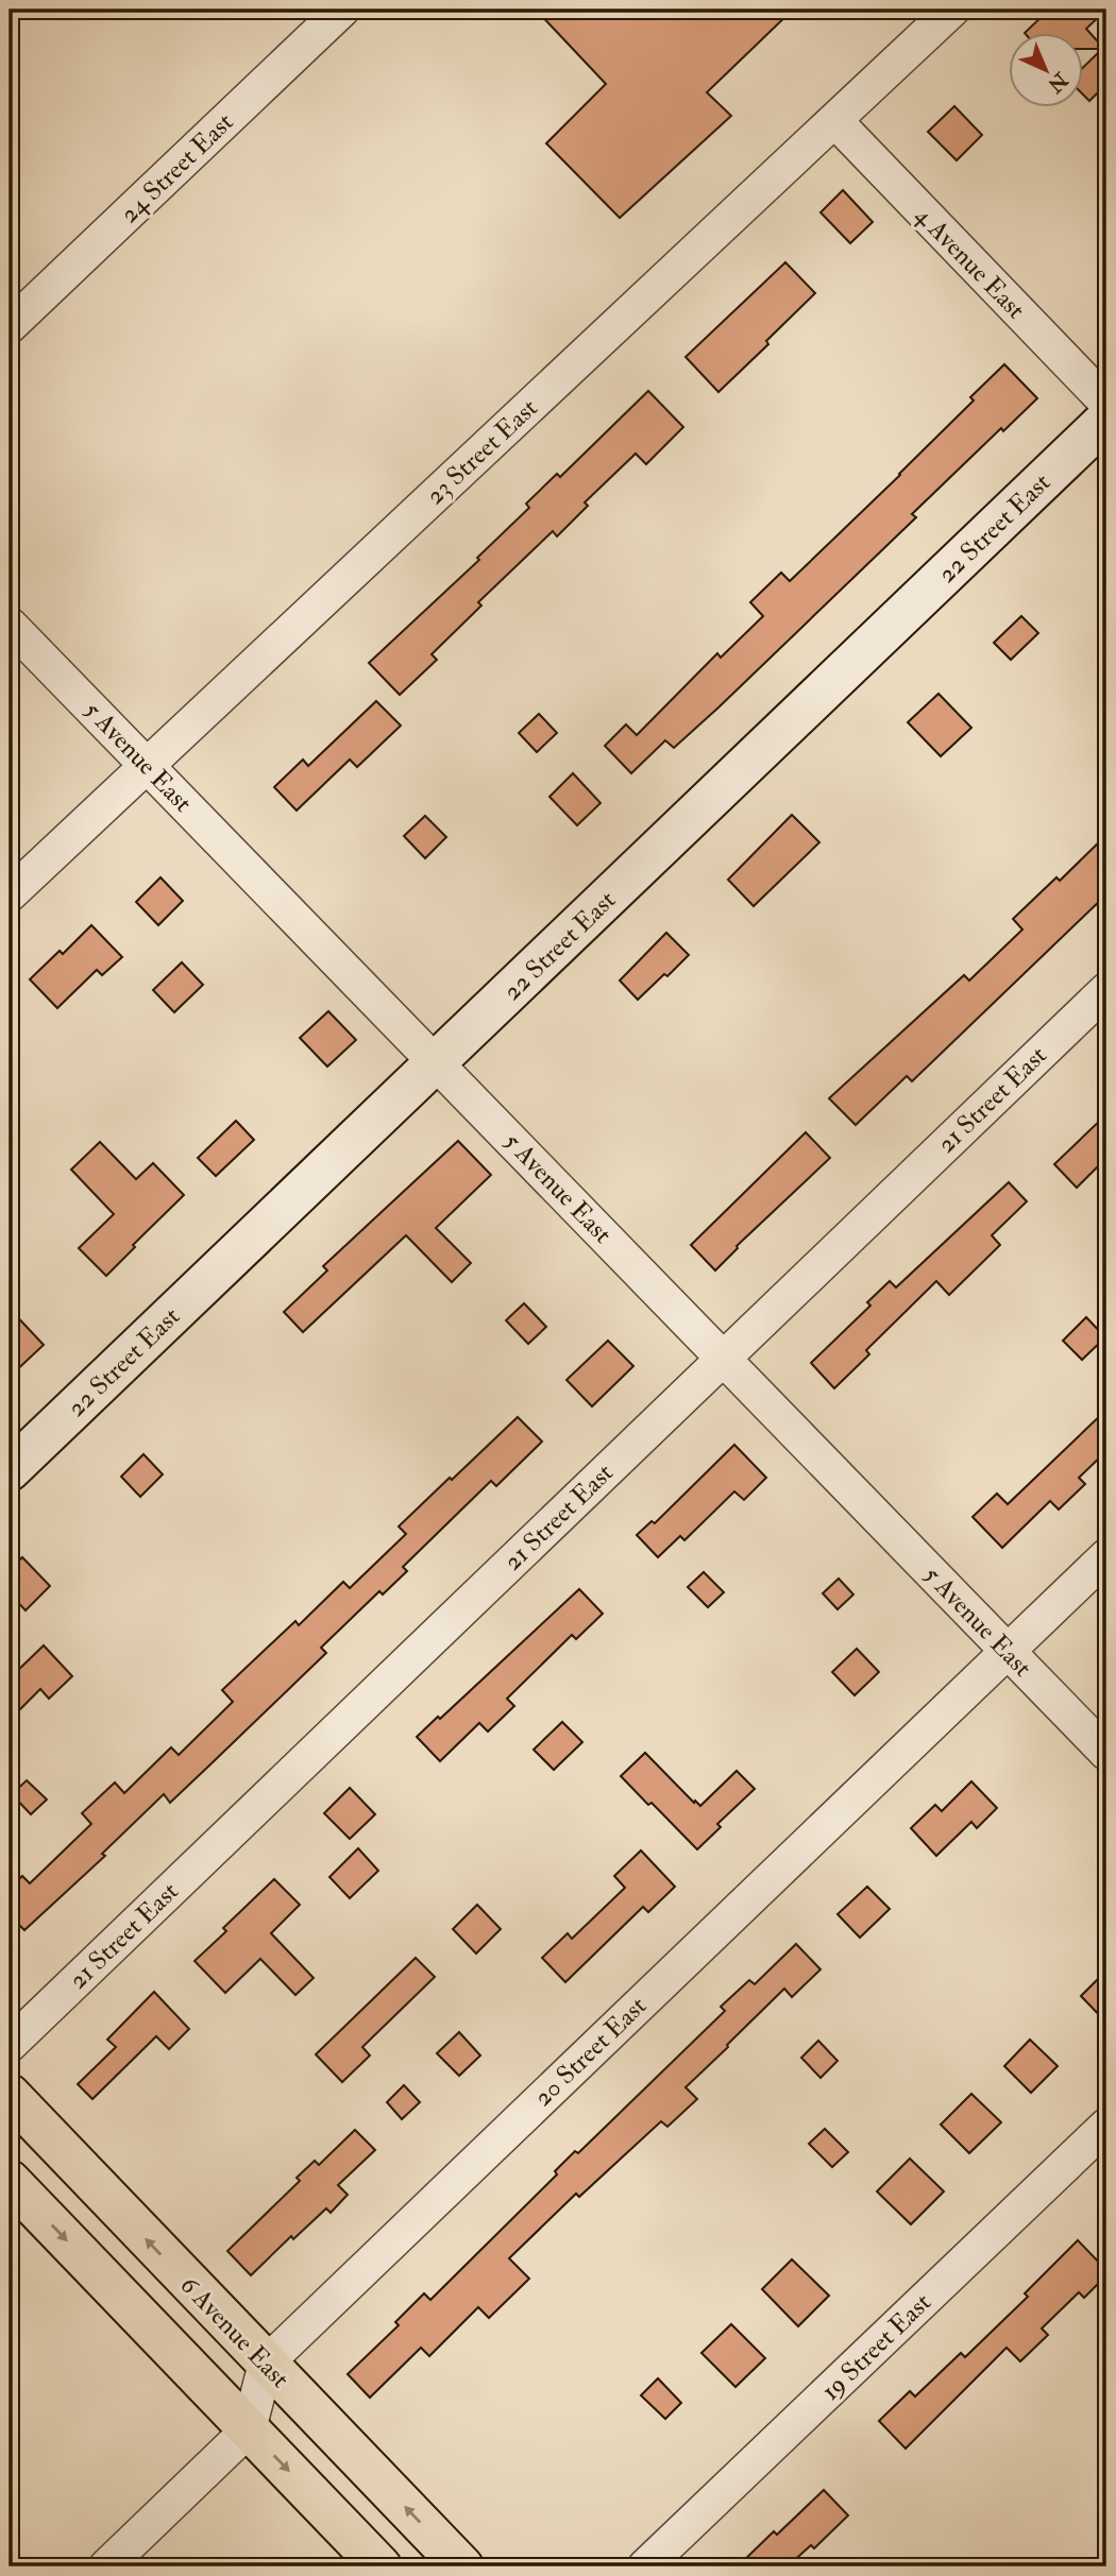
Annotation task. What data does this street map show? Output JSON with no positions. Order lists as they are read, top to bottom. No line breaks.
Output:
{"streets":{"main road":["6 Avenue East"],"street":["24 Street East","4 Avenue East","23 Street East","22 Street East","5 Avenue East","21 Street East","20 Street East","19 Street East"]},"crossings":[["4 Avenue East","23 Street East"],["23 Street East","5 Avenue East"],["22 Street East","5 Avenue East"],["5 Avenue East","21 Street East"],["5 Avenue East","20 Street East"],["20 Street East","6 Avenue East"]],"north":"bottom right"}
